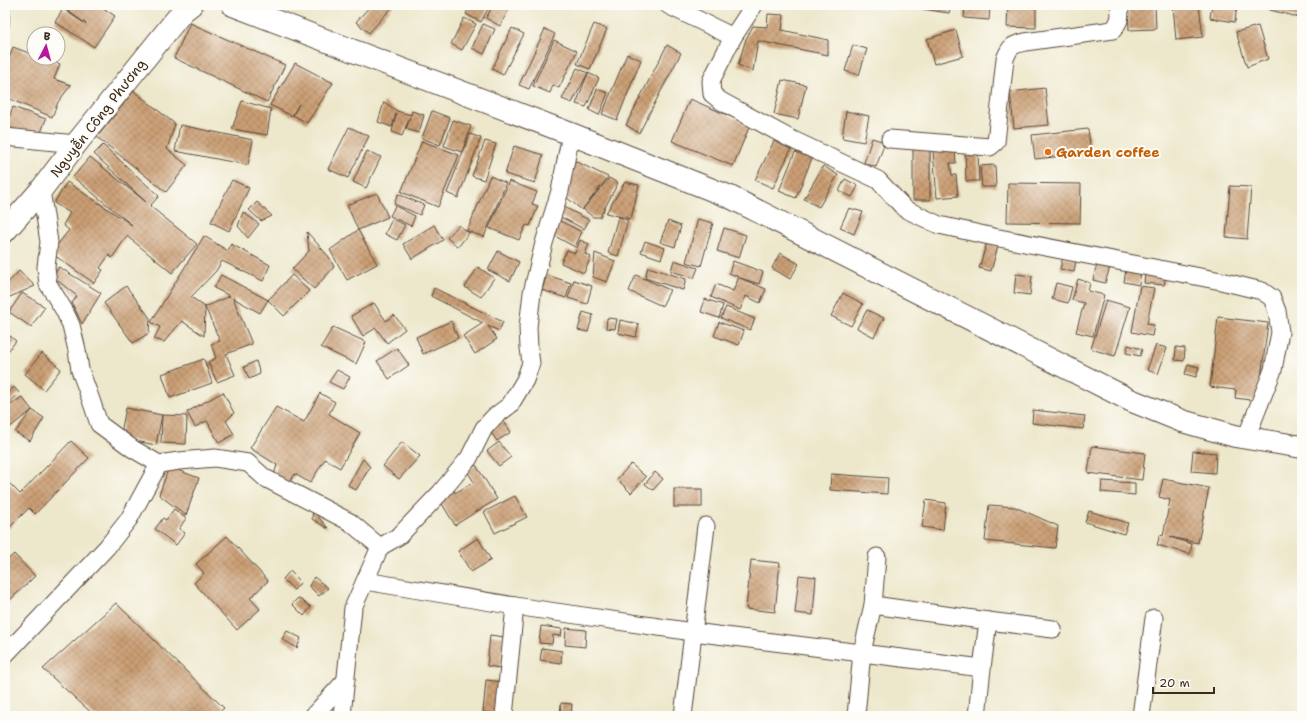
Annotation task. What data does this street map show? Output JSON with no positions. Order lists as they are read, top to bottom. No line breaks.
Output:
{"streets":{"street":["Nguyễn Công Phương"]},"places":["Garden coffee"],"scale_bar":"20 m","north":"top"}
